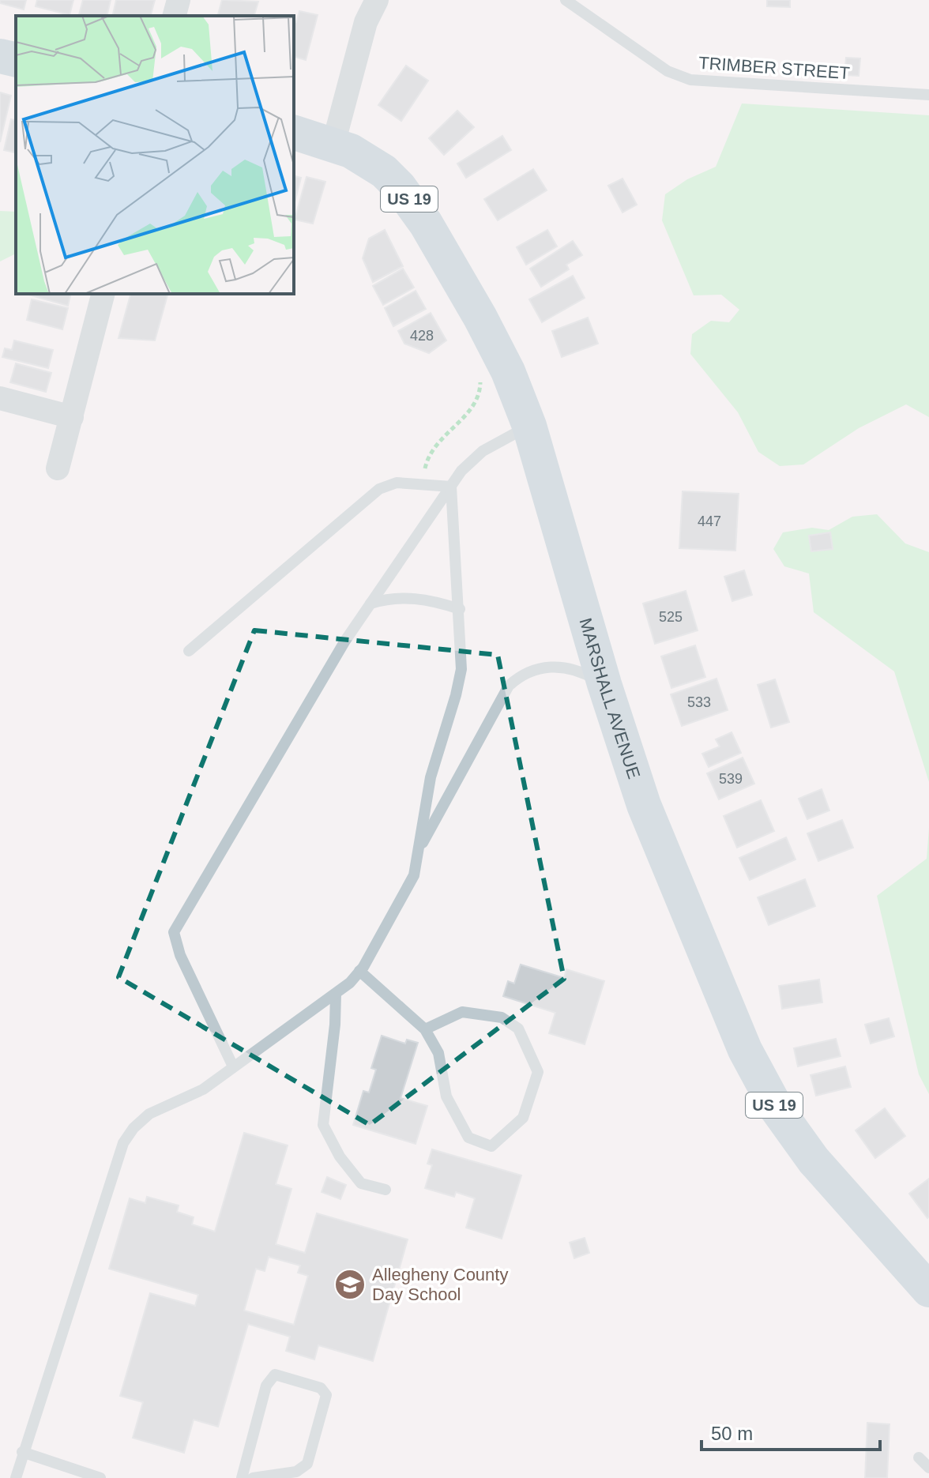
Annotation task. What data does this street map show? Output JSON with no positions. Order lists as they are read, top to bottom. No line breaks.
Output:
{"streets":{"main road":["US 19","MARSHALL AVENUE"],"lane":["TRIMBER STREET"]},"places":{"school or university":["Allegheny County Day School"]},"house_numbers":["428","447","525","533","539"],"scale_bar":"50 m"}
